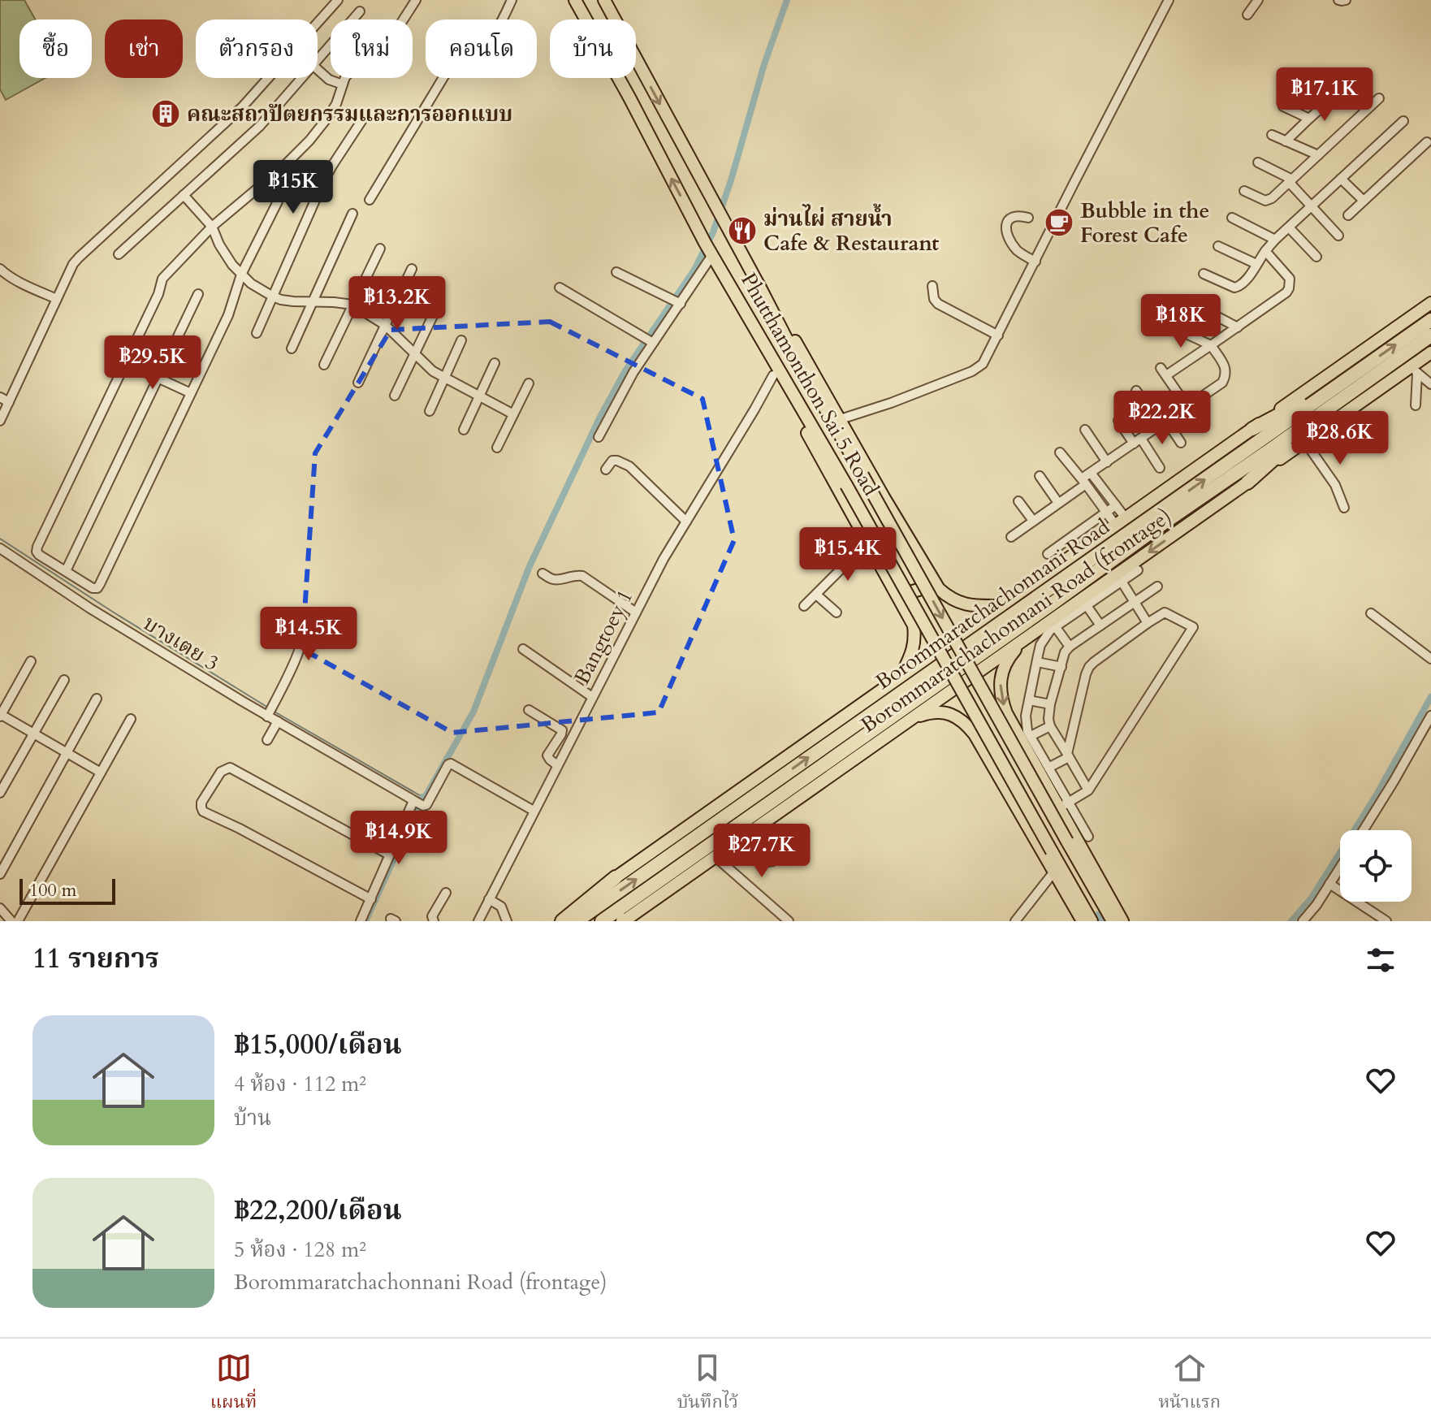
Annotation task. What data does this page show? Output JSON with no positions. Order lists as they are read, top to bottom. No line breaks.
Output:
{"streets":{"highway":["Borommaratchachonnani Road"],"main road":["Phutthamonthon Sai 5 Road","Borommaratchachonnani Road (frontage)"],"street":["Bangtoey 1","บางเตย 3"]},"places":{"building":["คณะสถาปัตยกรรมและการออกแบบ"],"cafe":["Bubble in the Forest Cafe"],"restaurant":["ม่านไผ่ สายน้ำ Cafe & Restaurant"]},"scale_bar":"100 m","page":{"chip":["ซื้อ","เช่า","ตัวกรอง","ใหม่","คอนโด","บ้าน"],"price":["฿17.1K","฿15K","฿13.2K","฿18K","฿29.5K","฿22.2K","฿28.6K","฿15.4K","฿14.5K","฿14.9K","฿27.7K"],"scale":"100 m","heading":"11 รายการ","list":[{"name":"฿15,000/เดือน","note":"4 ห้อง · 112 m² · บ้าน"},{"name":"฿22,200/เดือน","note":"5 ห้อง · 128 m² · Borommaratchachonnani Road (frontage)"}],"tabs":["แผนที่","บันทึกไว้","หน้าแรก"]}}
